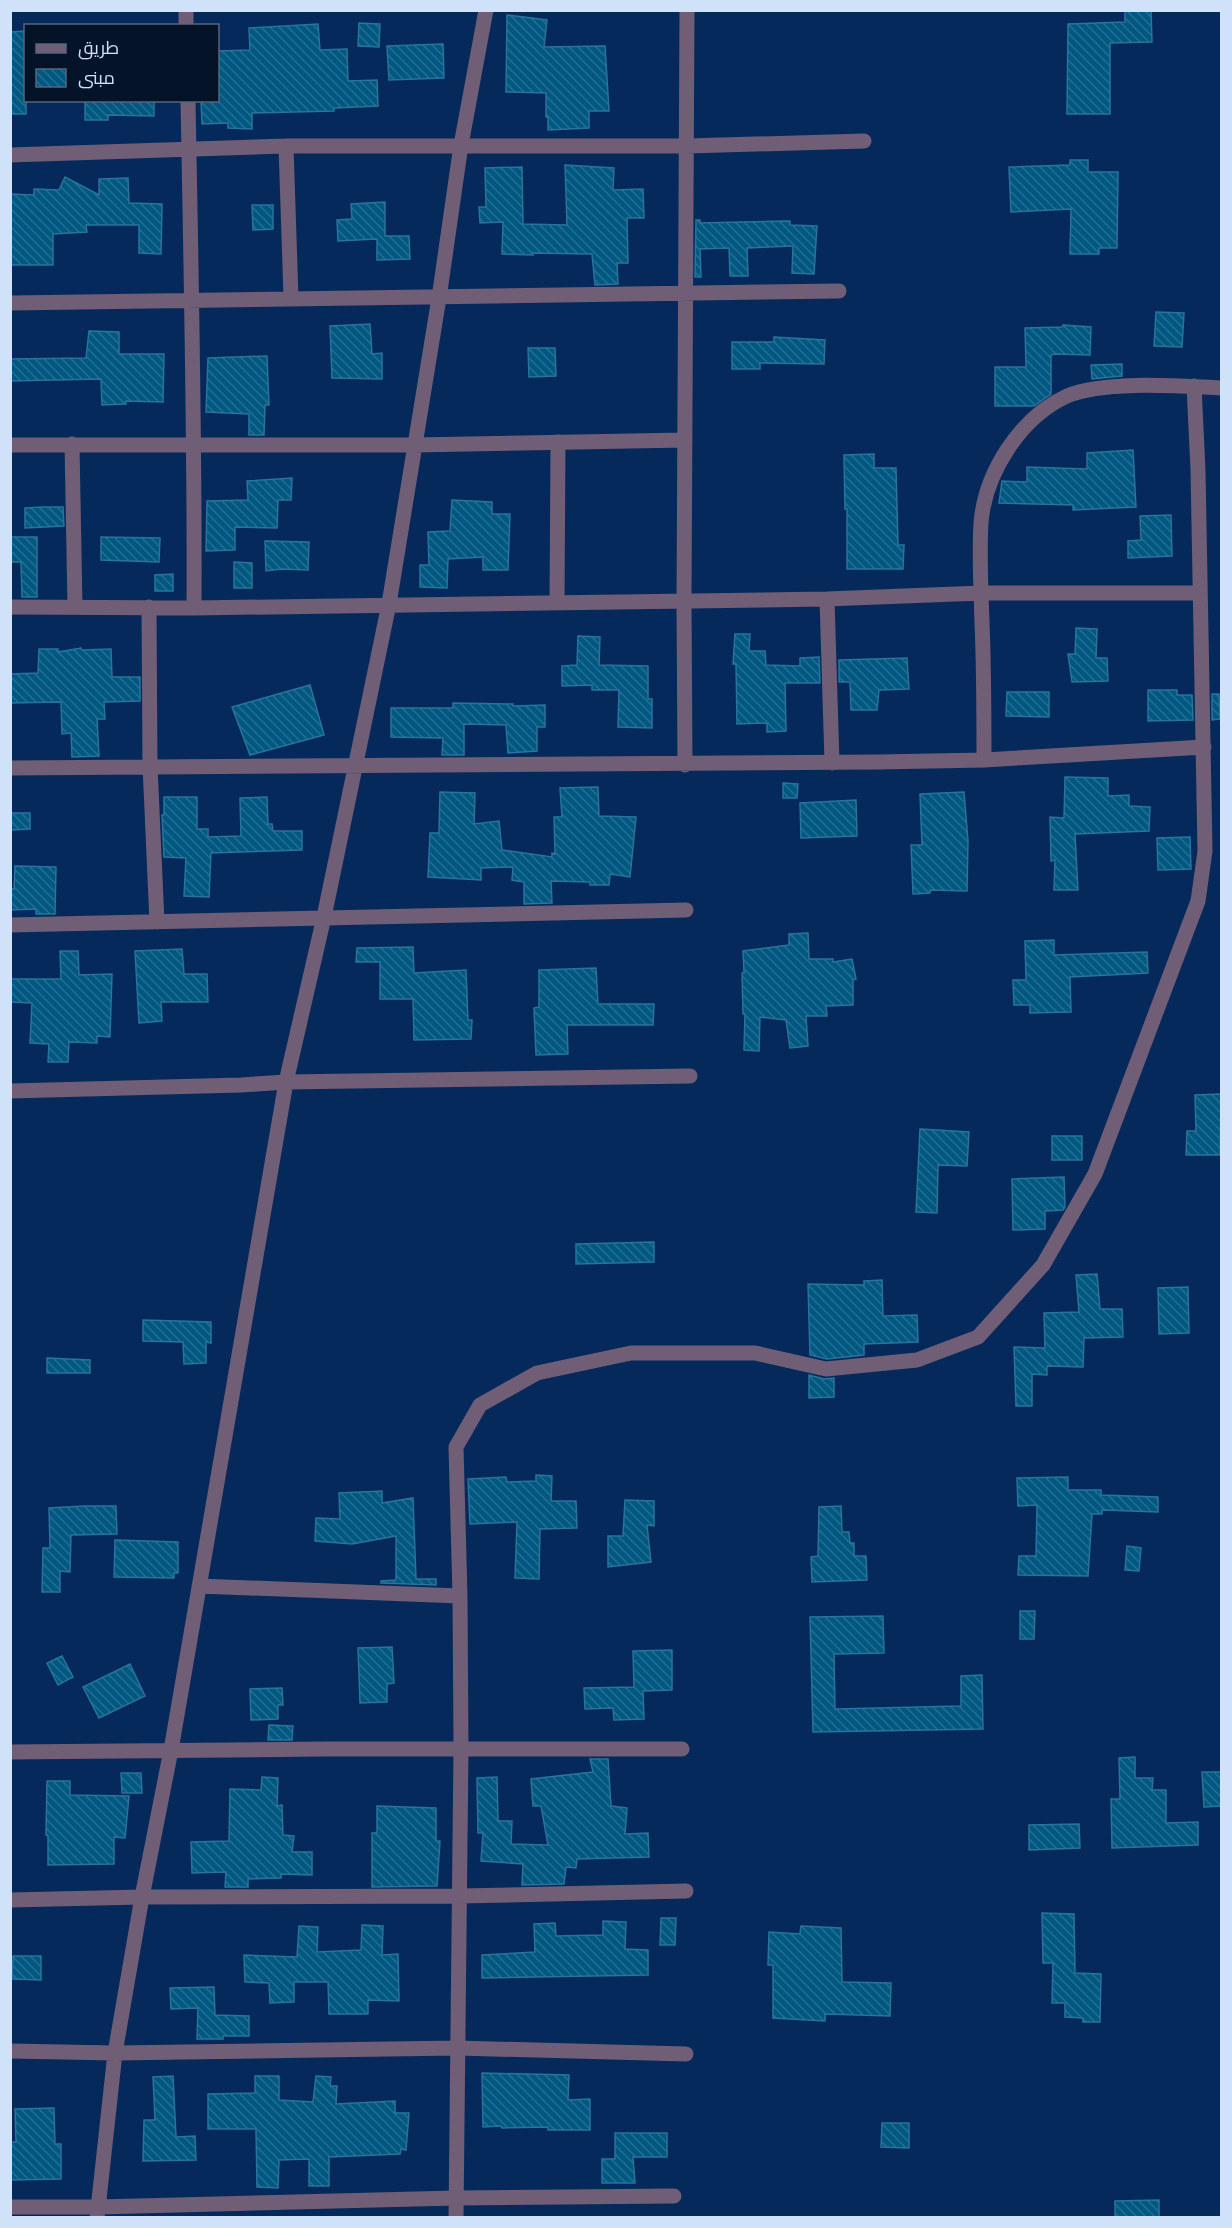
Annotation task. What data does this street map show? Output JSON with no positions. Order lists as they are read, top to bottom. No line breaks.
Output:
{"legend":["طريق","مبنى"]}
